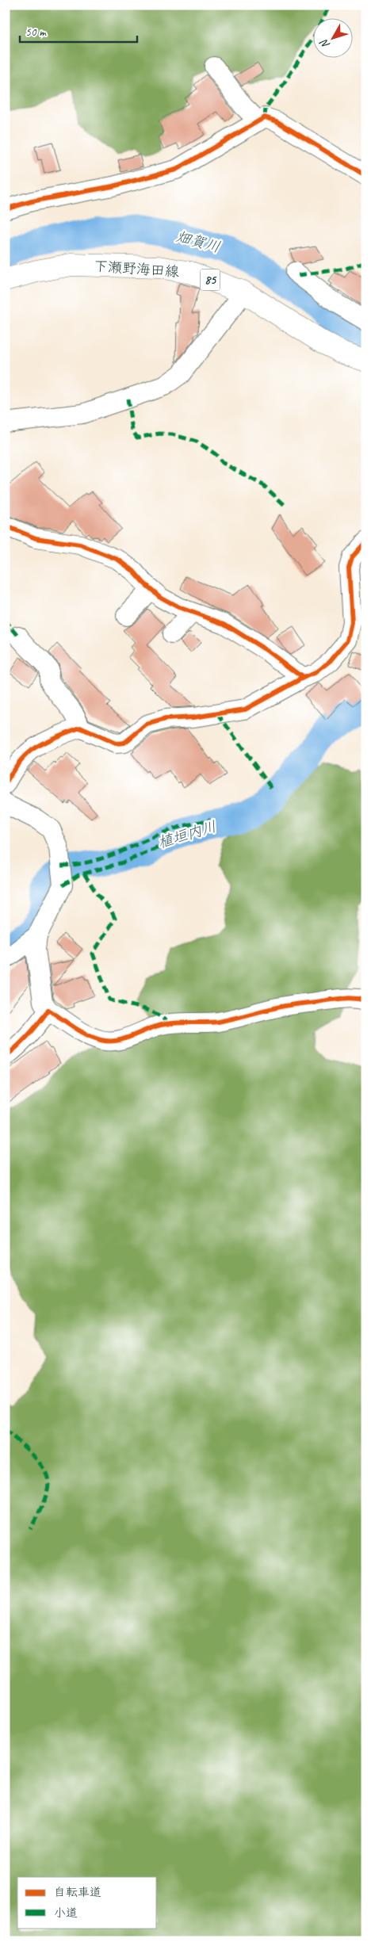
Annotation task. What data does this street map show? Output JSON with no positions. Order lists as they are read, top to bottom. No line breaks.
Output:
{"streets":{"main road":["下瀬野海田線","85"]},"water":["畑賀川","植垣内川"],"legend":["自転車道","小道"],"scale_bar":"50 m","north":"bottom left"}
